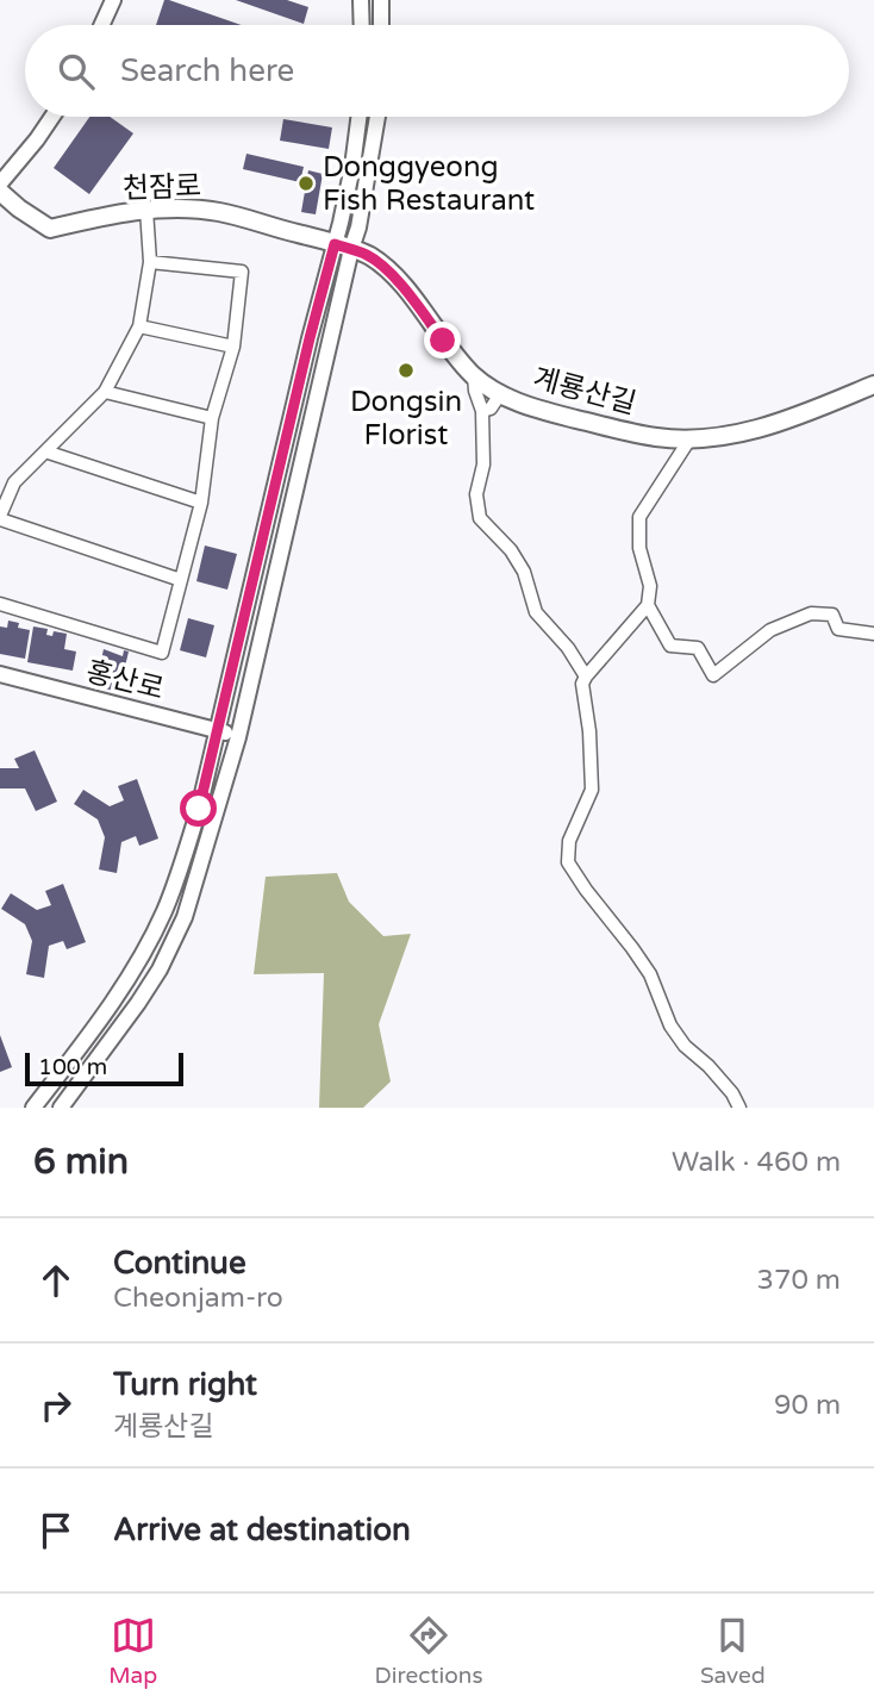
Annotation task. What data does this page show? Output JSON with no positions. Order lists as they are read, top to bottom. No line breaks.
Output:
{"streets":{"main road":["천잠로","계룡산길"],"street":["홍산로"]},"crossings":[["천잠로","계룡산길"]],"places":["Donggyeong Fish Restaurant","Dongsin Florist"],"scale_bar":"100 m","page":{"search":"Search here","scale":"100 m","heading":["6 min","Walk · 460 m"],"list":[["Continue","Cheonjam-ro","370 m"],["Turn right","계룡산길","90 m"],"Arrive at destination"],"nav":["Map","Directions","Saved"]}}
